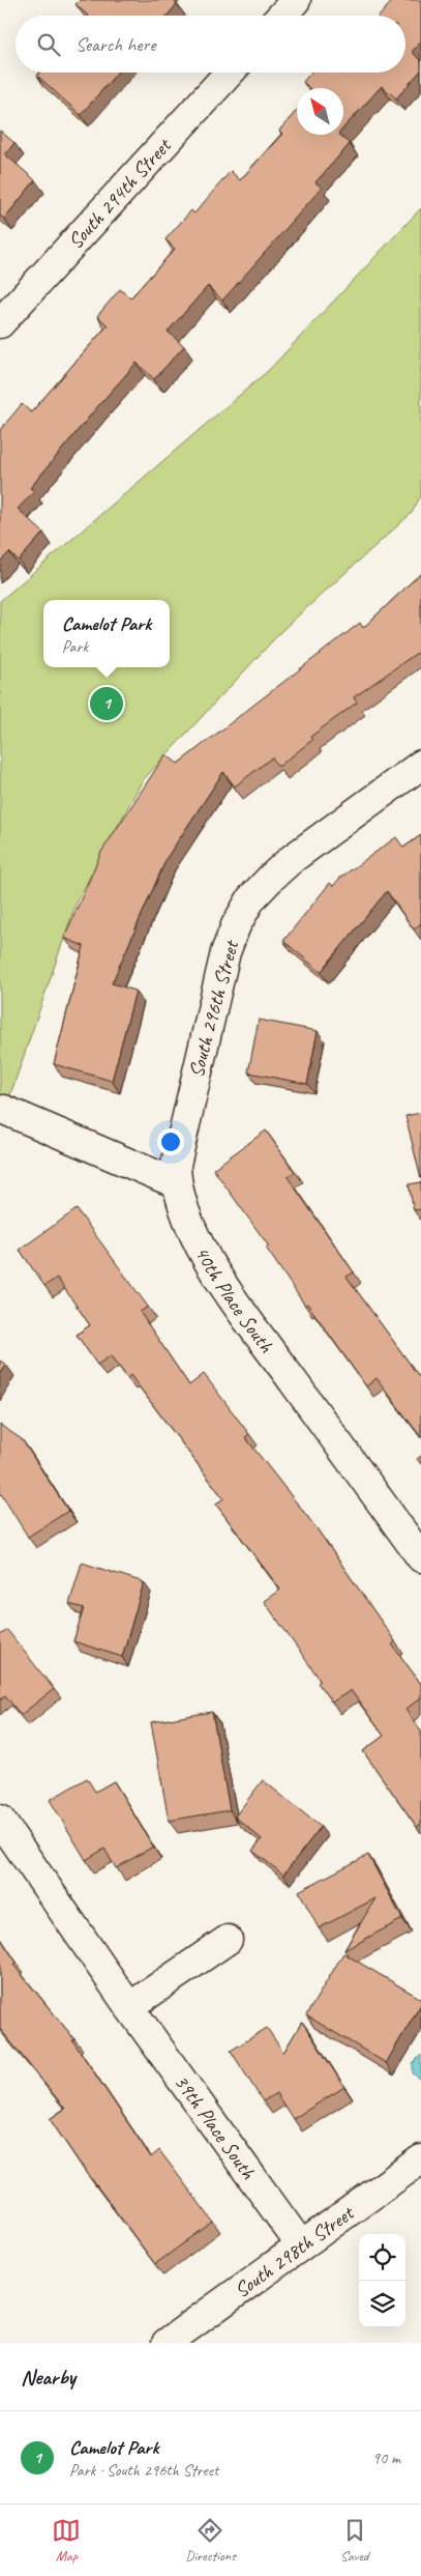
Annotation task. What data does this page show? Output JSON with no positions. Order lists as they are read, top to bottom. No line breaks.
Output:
{"streets":{"street":["South 294th Street","South 296th Street","40th Place South","39th Place South","South 298th Street"]},"crossings":[["South 296th Street","40th Place South"],["39th Place South","South 298th Street"]],"north":"top left","page":{"search":"Search here","popup":["Camelot Park","Park"],"pins":"1","heading":"Nearby","list":[{"mark":"1","name":"Camelot Park","note":"Park · South 296th Street","value":"90 m"}],"nav":["Map","Directions","Saved"]}}
